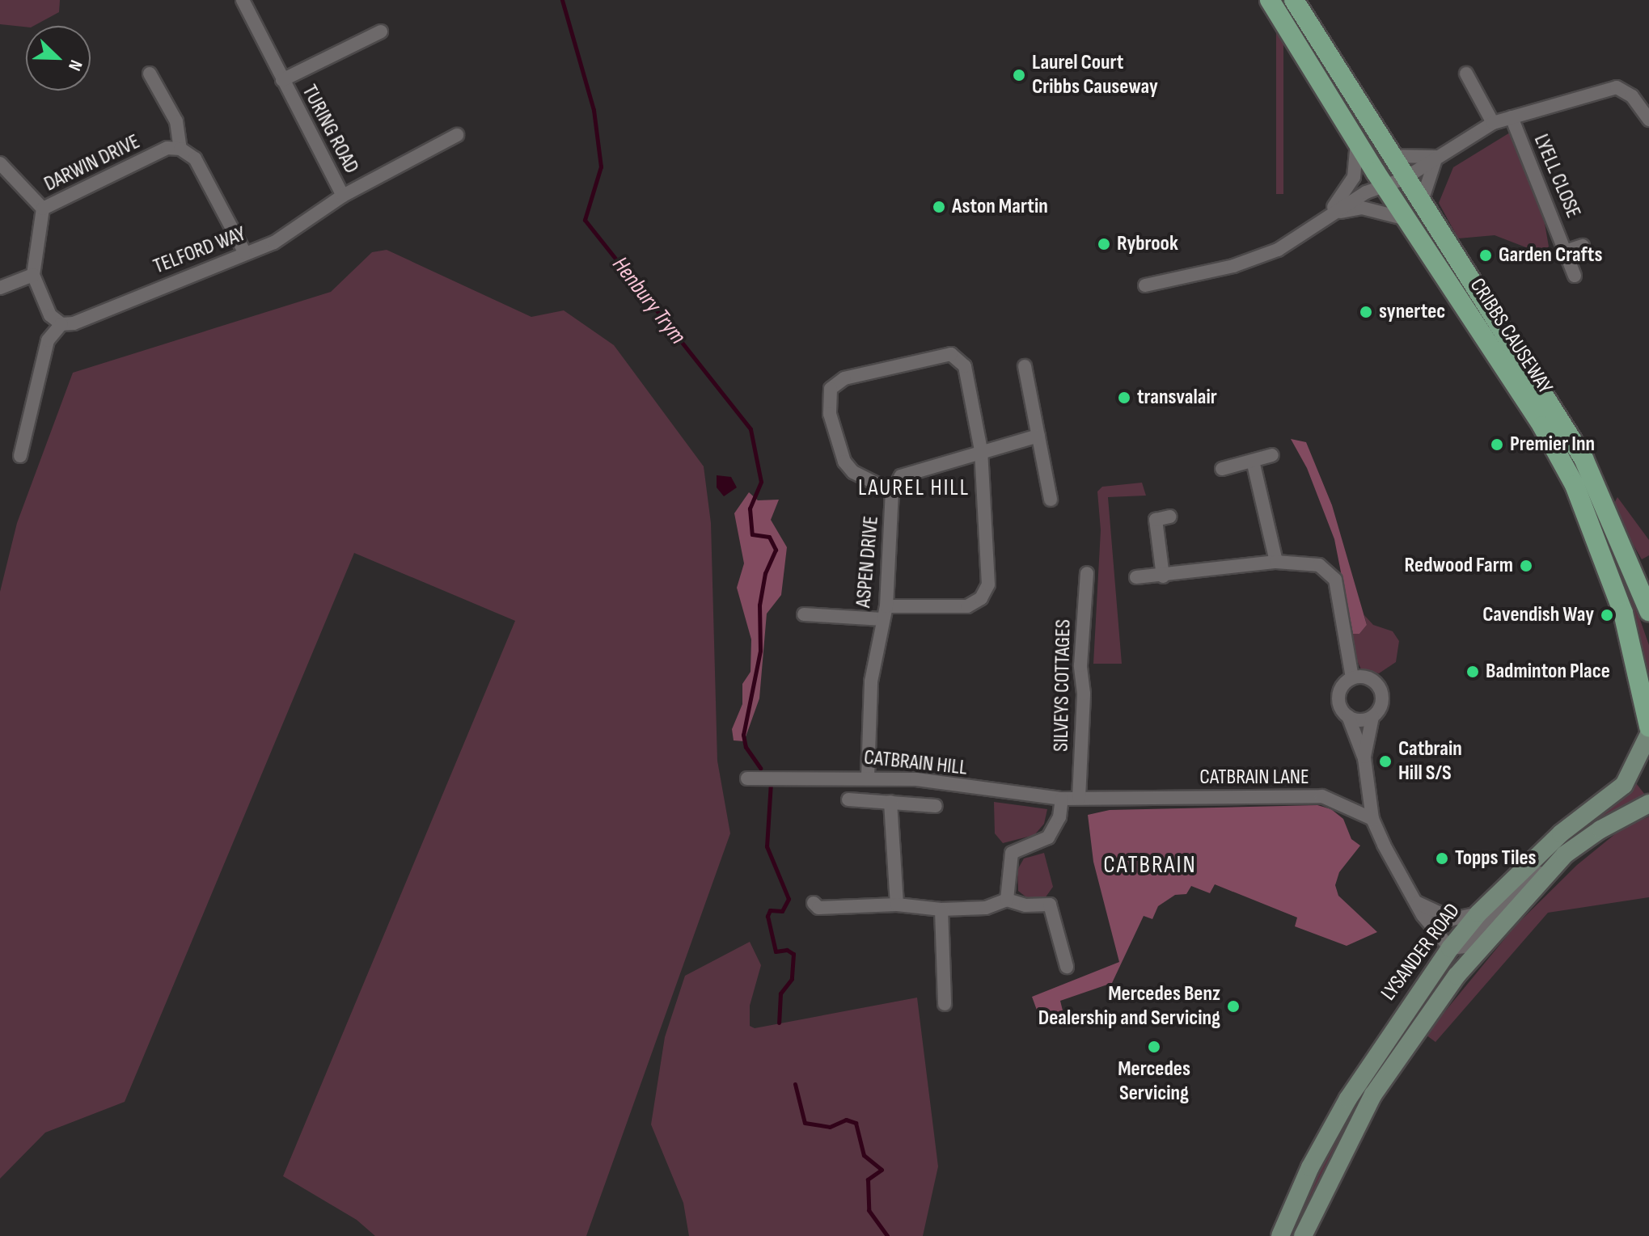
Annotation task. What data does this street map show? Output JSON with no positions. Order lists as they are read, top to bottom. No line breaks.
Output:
{"streets":{"main road":["CRIBBS CAUSEWAY"],"street":["TURING ROAD","DARWIN DRIVE","LYELL CLOSE","TELFORD WAY","ASPEN DRIVE","SILVEYS COTTAGES","CATBRAIN HILL","CATBRAIN LANE","LYSANDER ROAD"]},"crossings":[["TURING ROAD","TELFORD WAY"],["CRIBBS CAUSEWAY","LYSANDER ROAD"],["SILVEYS COTTAGES","CATBRAIN HILL"],["SILVEYS COTTAGES","CATBRAIN LANE"],["CATBRAIN HILL","CATBRAIN LANE"]],"districts":["LAUREL HILL","CATBRAIN"],"water":["Henbury Trym"],"places":["Laurel Court Cribbs Causeway","Aston Martin","Rybrook","Garden Crafts","synertec","transvalair","Premier Inn","Redwood Farm","Cavendish Way","Badminton Place","Catbrain Hill S/S","Topps Tiles","Mercedes Benz Dealership and Servicing","Mercedes Servicing"],"north":"bottom right"}
